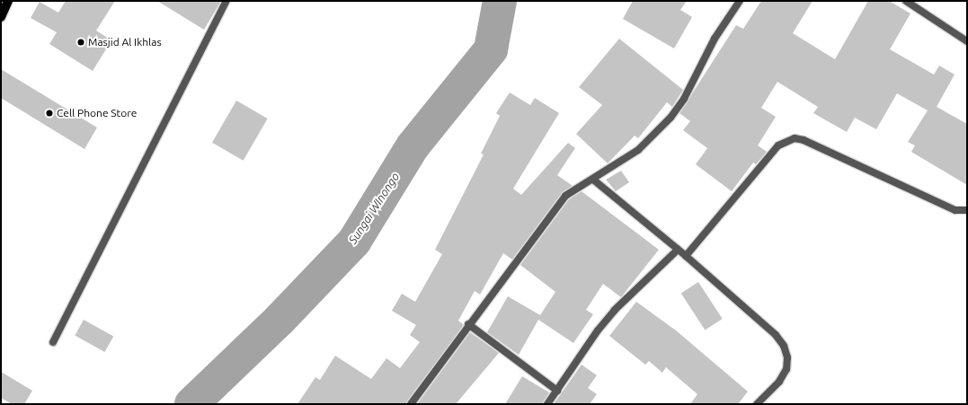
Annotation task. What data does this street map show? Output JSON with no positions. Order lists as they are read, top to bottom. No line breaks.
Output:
{"water":["Sungai WInongo"],"places":["Masjid Al Ikhlas","Cell Phone Store"]}
